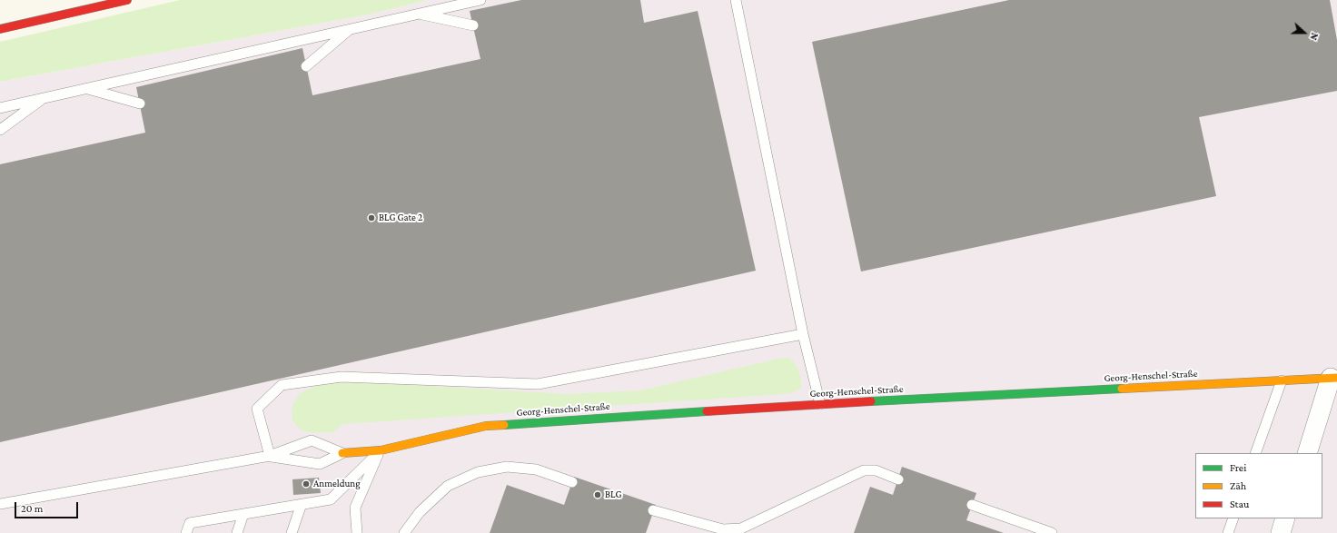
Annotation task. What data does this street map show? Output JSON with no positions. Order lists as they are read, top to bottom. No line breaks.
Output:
{"streets":{"street":["Georg-Henschel-Straße"]},"places":["BLG Gate 2","Anmeldung","BLG"],"legend":["Frei","Zäh","Stau"],"scale_bar":"20 m","north":"right"}
